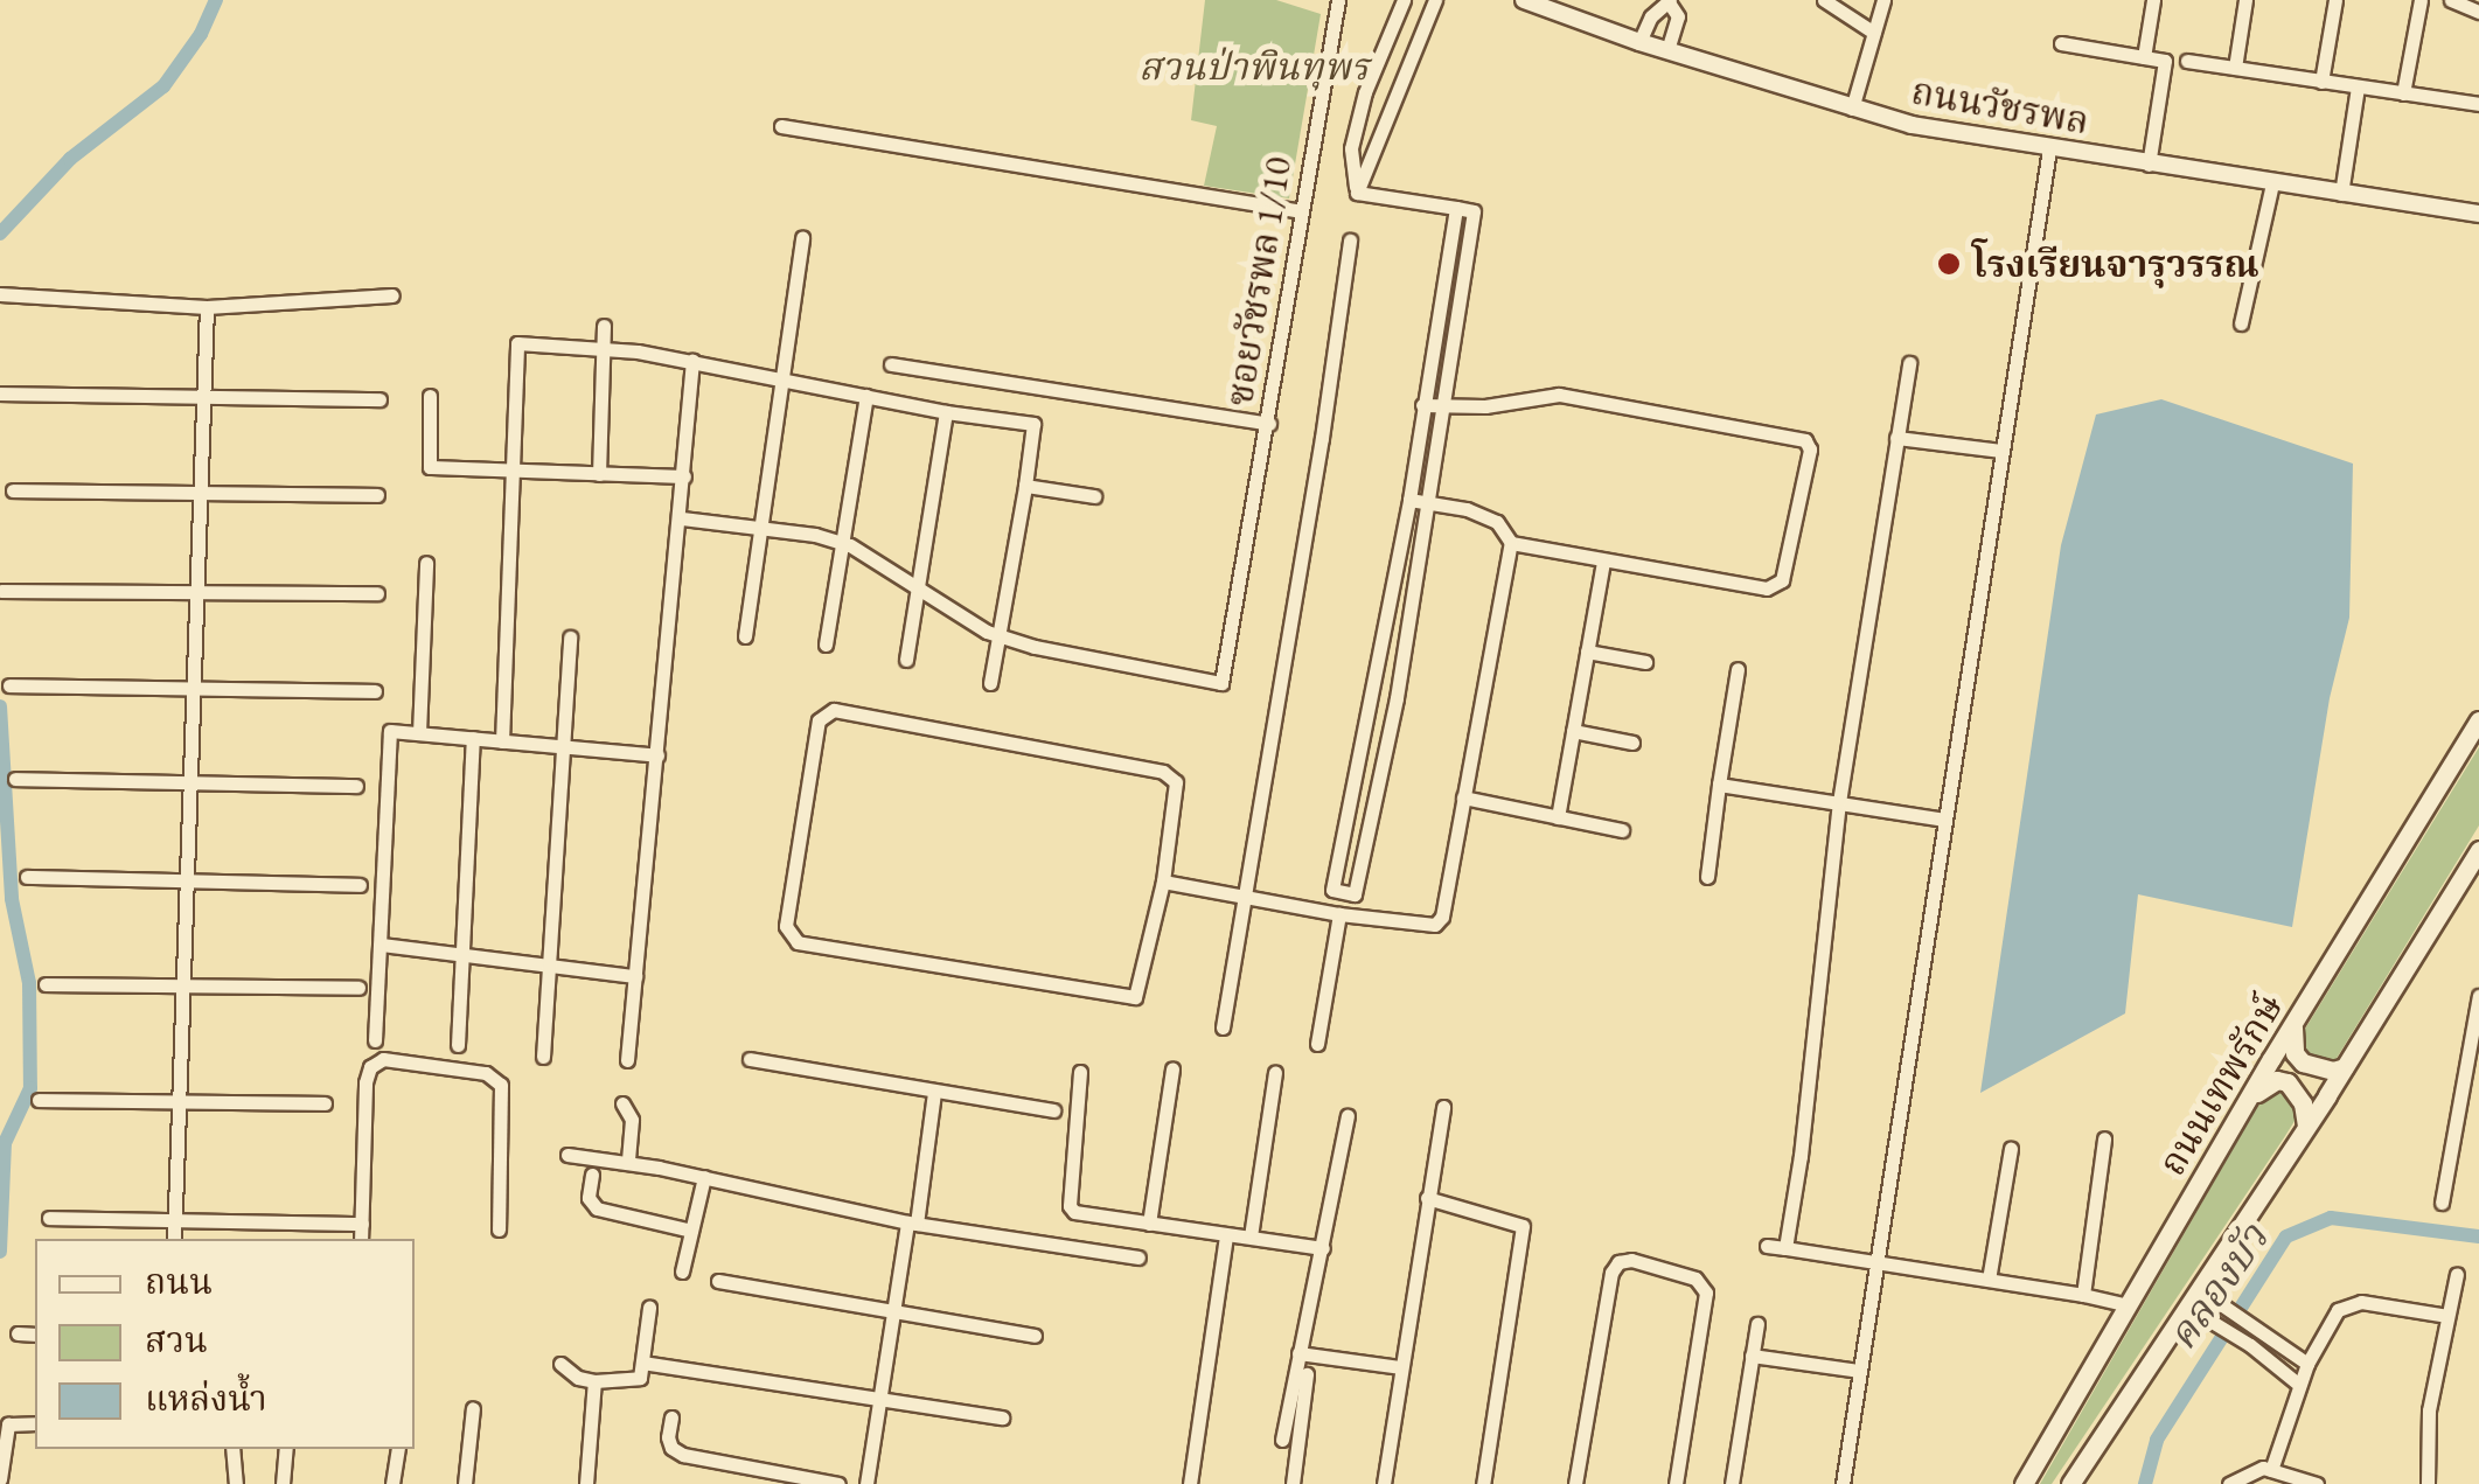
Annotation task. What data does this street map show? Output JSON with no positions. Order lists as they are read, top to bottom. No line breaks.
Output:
{"streets":{"main road":["ถนนเทพรักษ์"],"street":["ถนนวัชรพล","ซอยวัชรพล 1/10"]},"water":["คลองบัว"],"parks":["สวนป่าพินทุพร"],"places":["โรงเรียนจารุวรรณ"],"legend":["ถนน","สวน","แหล่งน้ำ"]}
